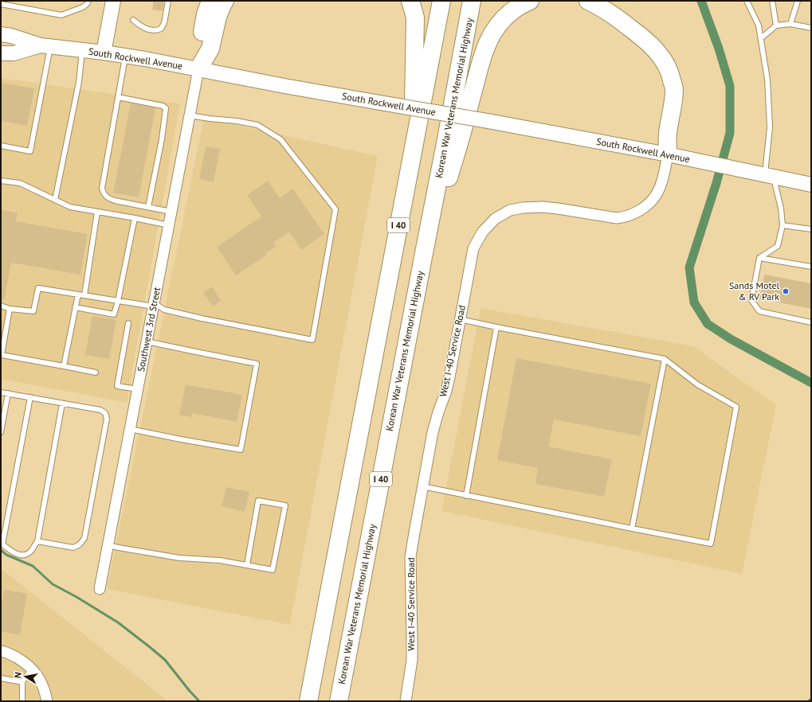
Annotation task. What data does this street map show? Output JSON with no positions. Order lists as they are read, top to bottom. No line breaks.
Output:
{"streets":{"highway":["Korean War Veterans Memorial Highway","I 40"],"street":["South Rockwell Avenue","Southwest 3rd Street","West I-40 Service Road"]},"crossings":[["South Rockwell Avenue","Southwest 3rd Street"],["South Rockwell Avenue","West I-40 Service Road"]],"places":["Sands Motel & RV Park"],"north":"left"}
